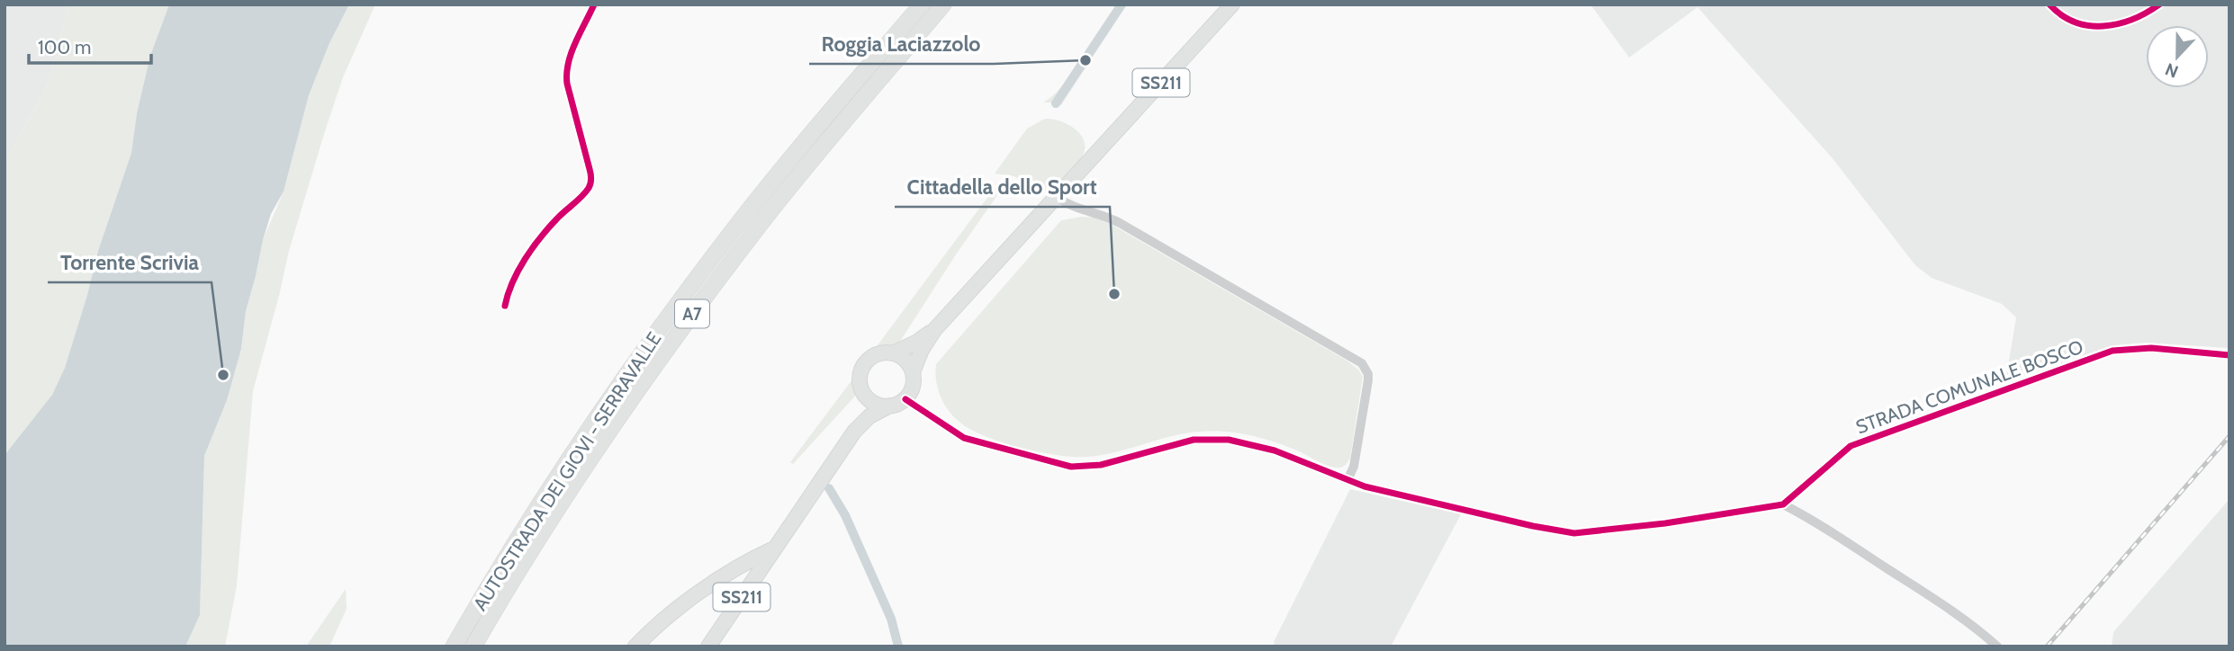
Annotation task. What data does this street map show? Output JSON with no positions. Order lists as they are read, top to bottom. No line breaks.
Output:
{"streets":{"highway":["A7","AUTOSTRADA DEI GIOVI - SERRAVALLE"],"main road":["SS211"],"street":["STRADA COMUNALE BOSCO"]},"places":["Roggia Laciazzolo","Cittadella dello Sport","Torrente Scrivia"],"scale_bar":"100 m","north":"bottom"}
